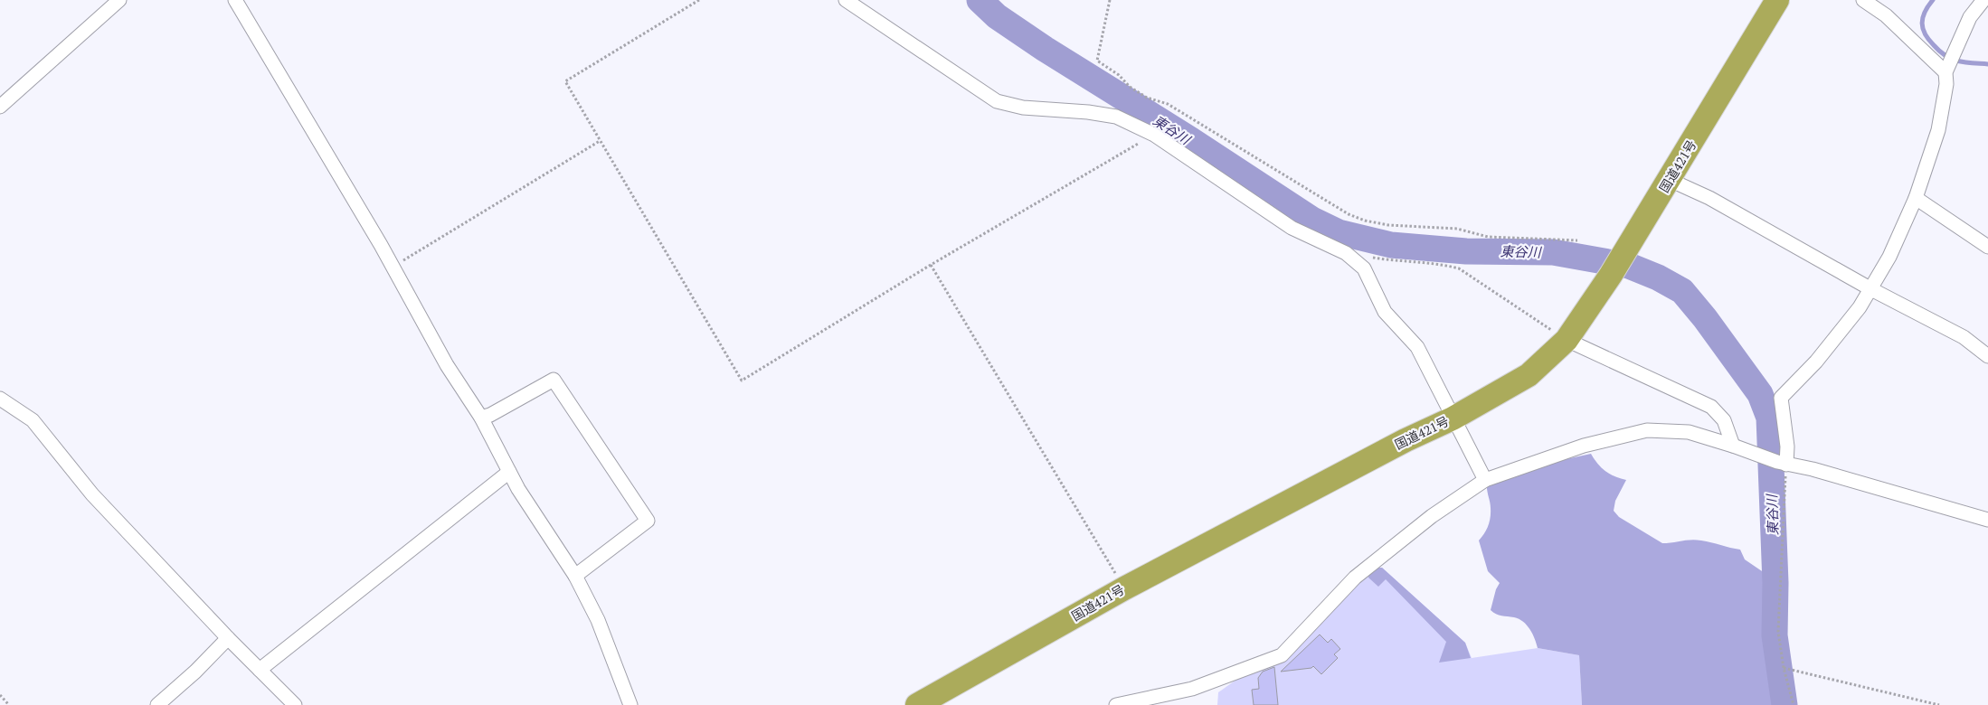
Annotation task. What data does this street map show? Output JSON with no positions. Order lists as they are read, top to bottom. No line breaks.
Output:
{"streets":{"highway":["国道421号"]},"water":["東谷川"]}
